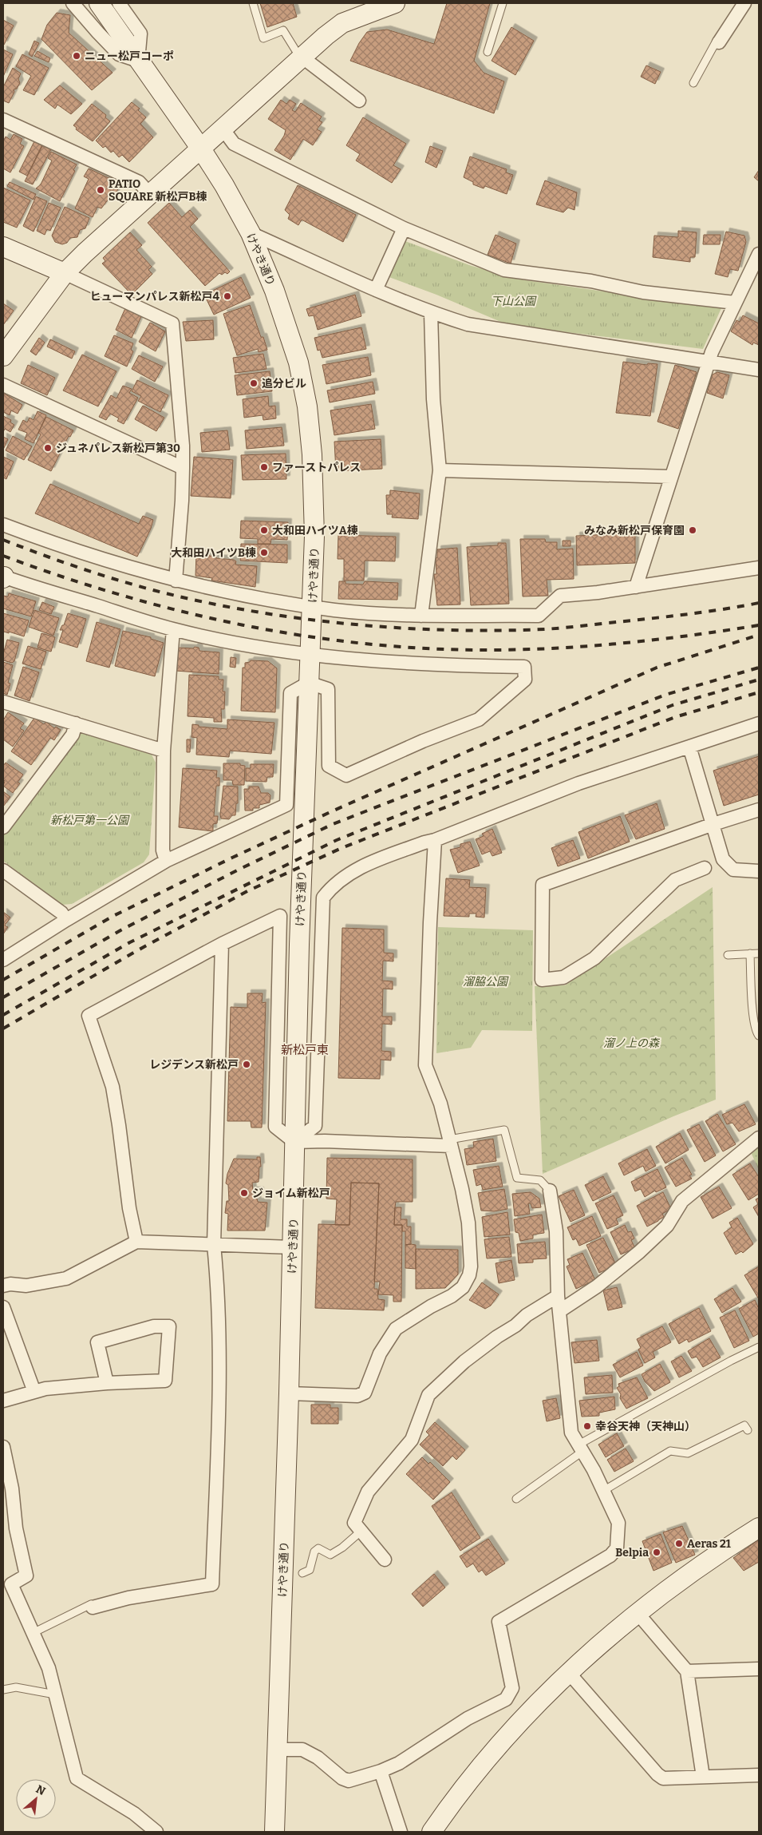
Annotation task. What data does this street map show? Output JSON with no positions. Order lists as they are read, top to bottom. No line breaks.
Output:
{"streets":{"street":["けやき通り"]},"districts":["新松戸東"],"parks":["下山公園","新松戸第一公園","溜脇公園","溜ノ上の森"],"places":["ニュー松戸コーポ","PATIO SQUARE 新松戸B棟","ヒューマンパレス新松戸4","追分ビル","ジュネパレス新松戸第30","ファーストパレス","大和田ハイツA棟","みなみ新松戸保育園","大和田ハイツB棟","レジデンス新松戸","ジョイム新松戸","幸谷天神（天神山）","Aeras 21","Belpia"],"north":"top right"}
